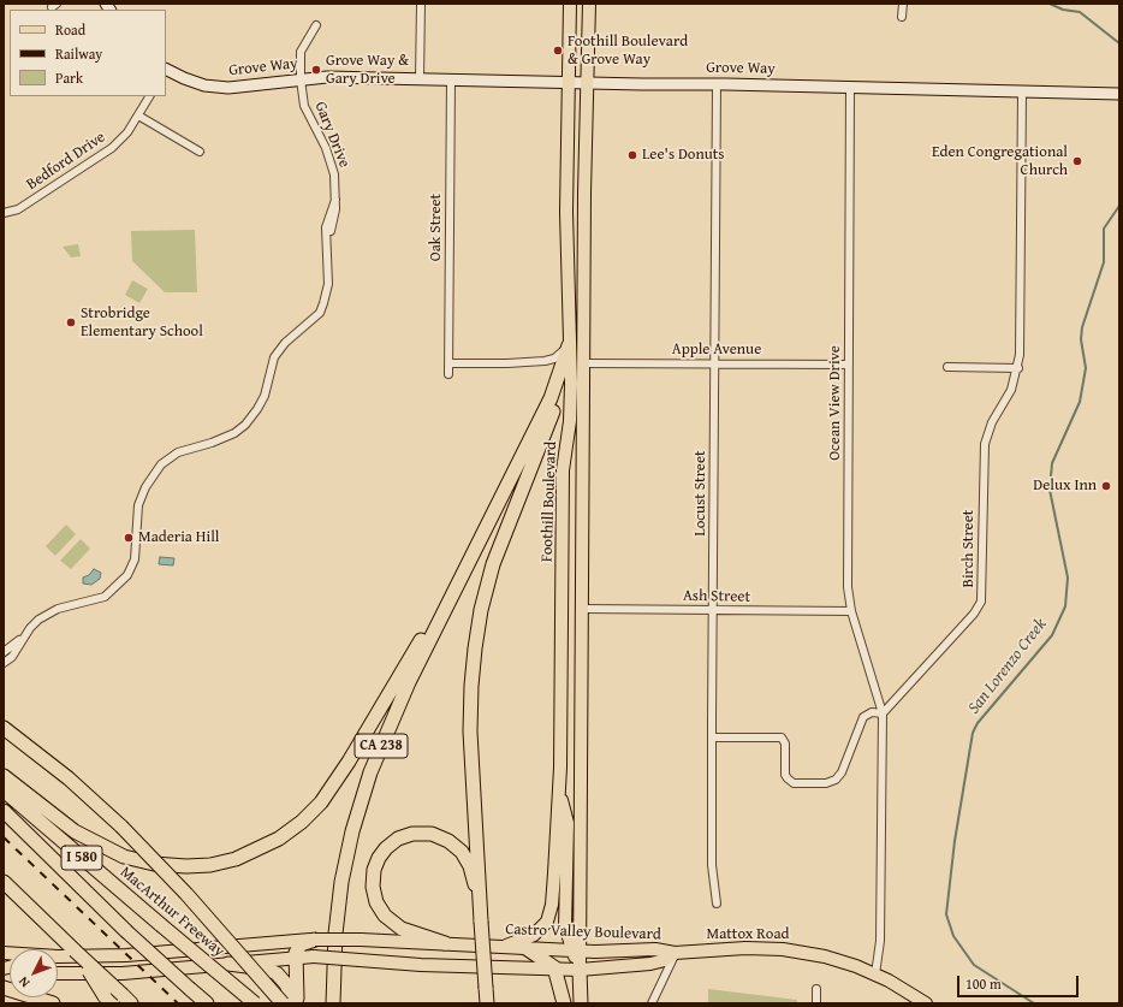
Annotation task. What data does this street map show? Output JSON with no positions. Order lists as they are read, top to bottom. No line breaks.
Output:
{"streets":{"highway":["CA 238","I 580","MacArthur Freeway"],"main road":["Grove Way","Foothill Boulevard","Castro Valley Boulevard","Mattox Road"],"street":["Gary Drive","Bedford Drive","Oak Street","Apple Avenue","Ocean View Drive","Locust Street","Birch Street","Ash Street"]},"crossings":[["Grove Way","Gary Drive"],["Grove Way","Oak Street"],["Grove Way","Ocean View Drive"],["Grove Way","Locust Street"],["Grove Way","Foothill Boulevard"],["Grove Way","Birch Street"],["Apple Avenue","Ocean View Drive"],["Apple Avenue","Locust Street"],["Apple Avenue","Foothill Boulevard"],["Ocean View Drive","Birch Street"],["Ocean View Drive","Ash Street"],["Locust Street","Ash Street"],["Foothill Boulevard","Ash Street"],["Foothill Boulevard","CA 238"],["Foothill Boulevard","Castro Valley Boulevard"],["Castro Valley Boulevard","Mattox Road"]],"water":["San Lorenzo Creek"],"places":["Foothill Boulevard & Grove Way","Grove Way & Gary Drive","Lee's Donuts","Eden Congregational Church","Strobridge Elementary School","Delux Inn","Maderia Hill"],"legend":["Road","Railway","Park"],"scale_bar":"100 m","north":"bottom left"}
